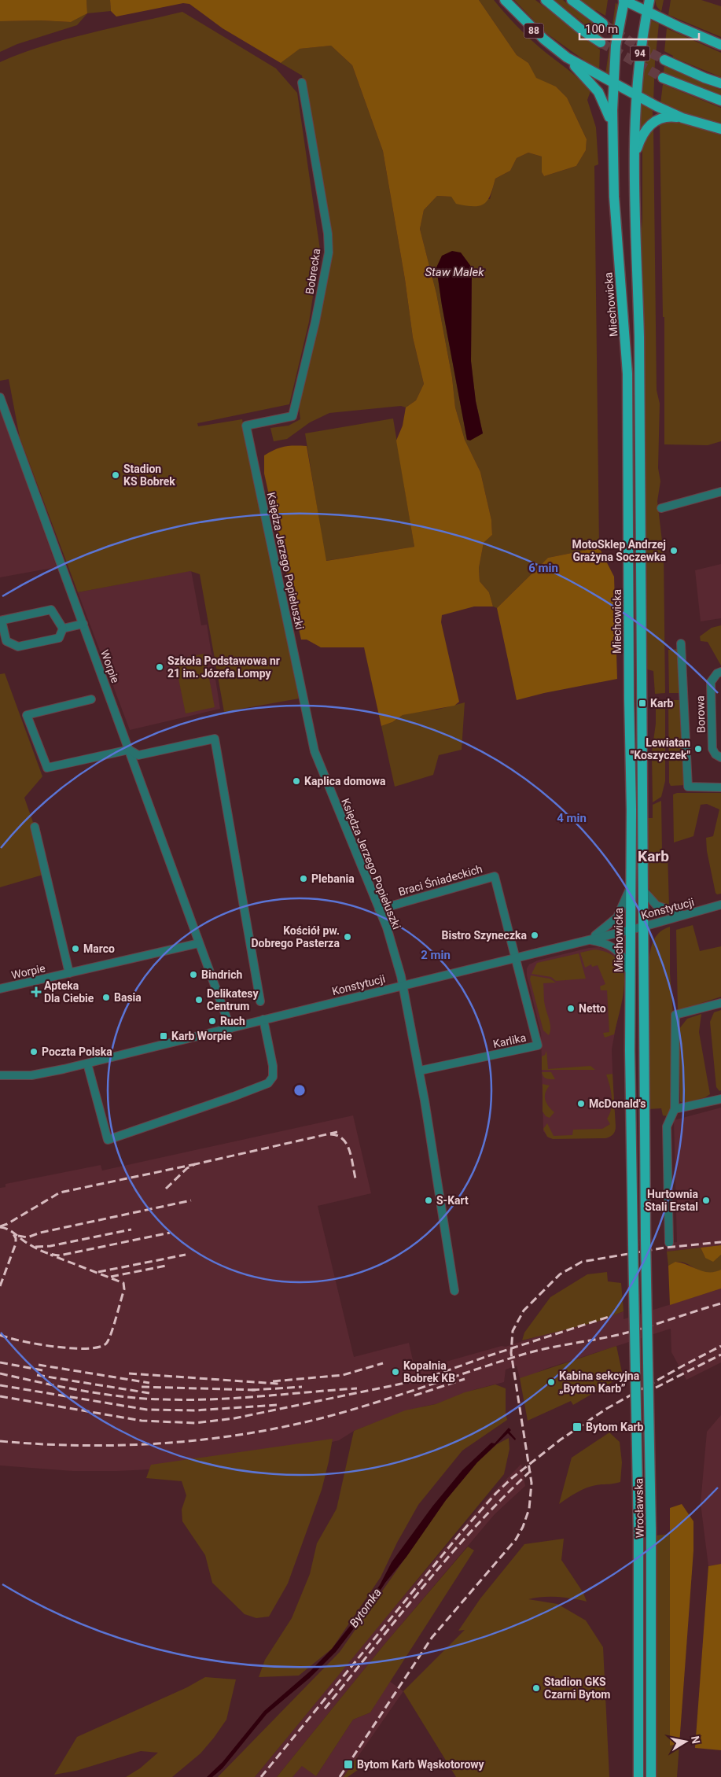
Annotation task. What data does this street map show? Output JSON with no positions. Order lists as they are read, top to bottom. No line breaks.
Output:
{"streets":{"main road":["88","94","Miechowicka","Wrocławska"],"street":["Bobrecka","Księdza Jerzego Popiełuszki","Worpie","Borowa","Braci Śniadeckich","Konstytucji","Karlika"]},"crossings":[["88","94"],["88","Miechowicka"],["94","Konstytucji"],["94","Wrocławska"],["Bobrecka","Księdza Jerzego Popiełuszki"],["Miechowicka","Konstytucji"],["Miechowicka","Wrocławska"],["Księdza Jerzego Popiełuszki","Braci Śniadeckich"],["Księdza Jerzego Popiełuszki","Konstytucji"],["Księdza Jerzego Popiełuszki","Karlika"],["Worpie","Konstytucji"],["Braci Śniadeckich","Konstytucji"],["Braci Śniadeckich","Karlika"],["Konstytucji","Karlika"],["Konstytucji","Wrocławska"]],"districts":["Karb"],"water":["Staw Malek","Bytomka"],"places":{"other":["Stadion KS Bobrek","MotoSklep Andrzej Grażyna Soczewka","Szkoła Podstawowa nr 21 im. Józefa Lompy","Lewiatan \"Koszyczek\"","Kaplica domowa","Plebania","Bistro Szyneczka","Kościół pw. Dobrego Pasterza","Marco","Bindrich","Basia","Delikatesy Centrum","Netto","Ruch","Poczta Polska","McDonald's","S-Kart","Hurtownia Stali Erstal","Kopalnia Bobrek KB","Kabina sekcyjna „Bytom Karb”","Stadion GKS Czarni Bytom"],"transit":["Karb","Karb Worpie","Bytom Karb","Bytom Karb Wąskotorowy"],"health":["Apteka Dla Ciebie"]},"scale_bar":"100 m","north":"right","rings":["6 min","4 min","2 min"]}
